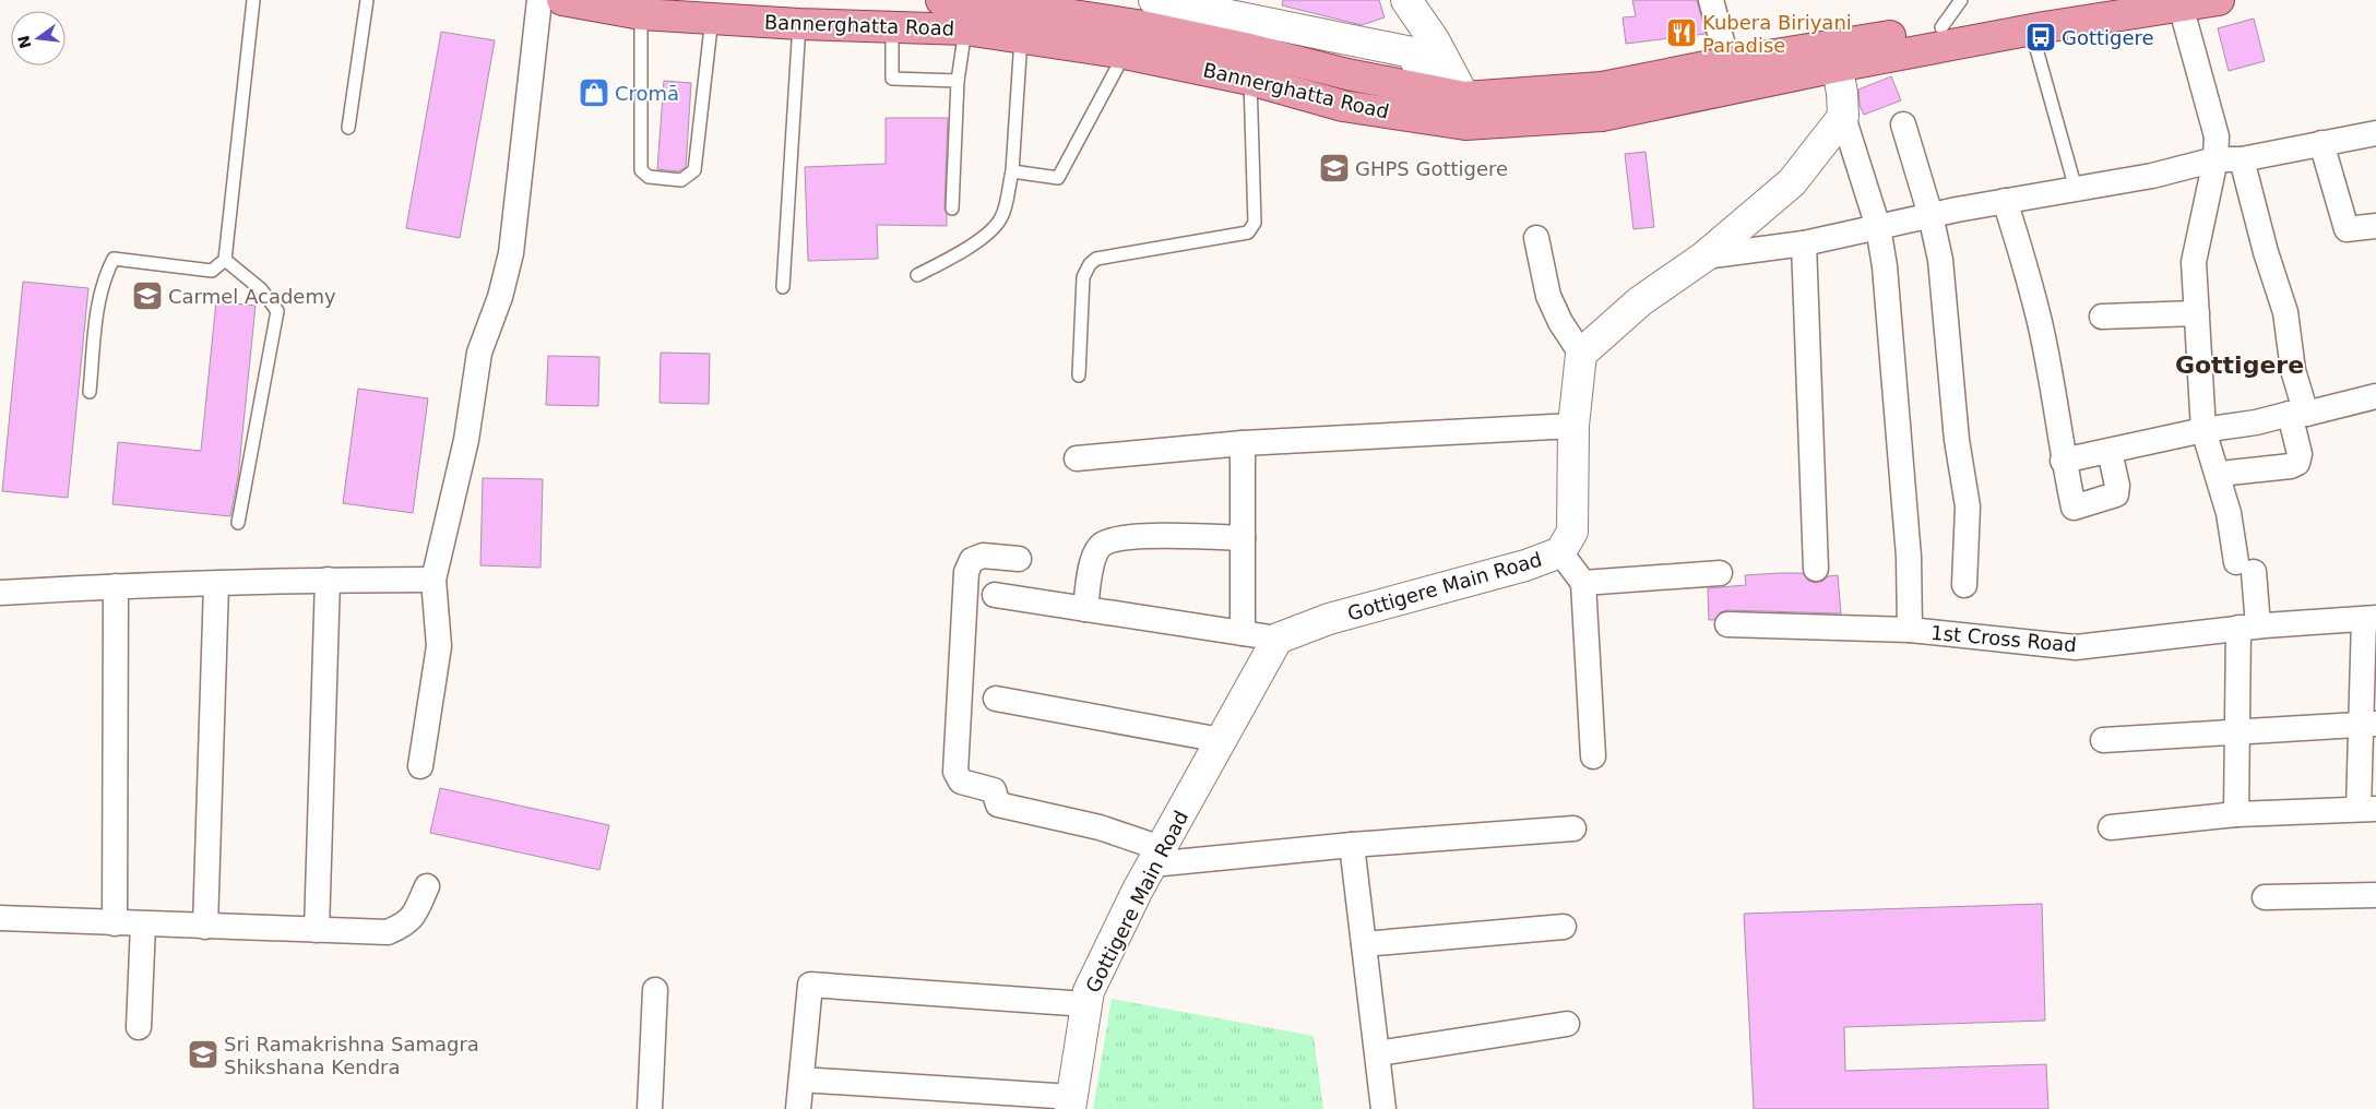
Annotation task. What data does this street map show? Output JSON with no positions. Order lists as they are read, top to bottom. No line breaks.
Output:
{"streets":{"main road":["Bannerghatta Road"],"street":["Gottigere Main Road","1st Cross Road"]},"districts":["Gottigere"],"places":{"restaurant":["Kubera Biriyani Paradise"],"bus stop":["Gottigere"],"shop":["Cromā"],"school or university":["GHPS Gottigere","Carmel Academy","Sri Ramakrishna Samagra Shikshana Kendra"]},"north":"left"}
